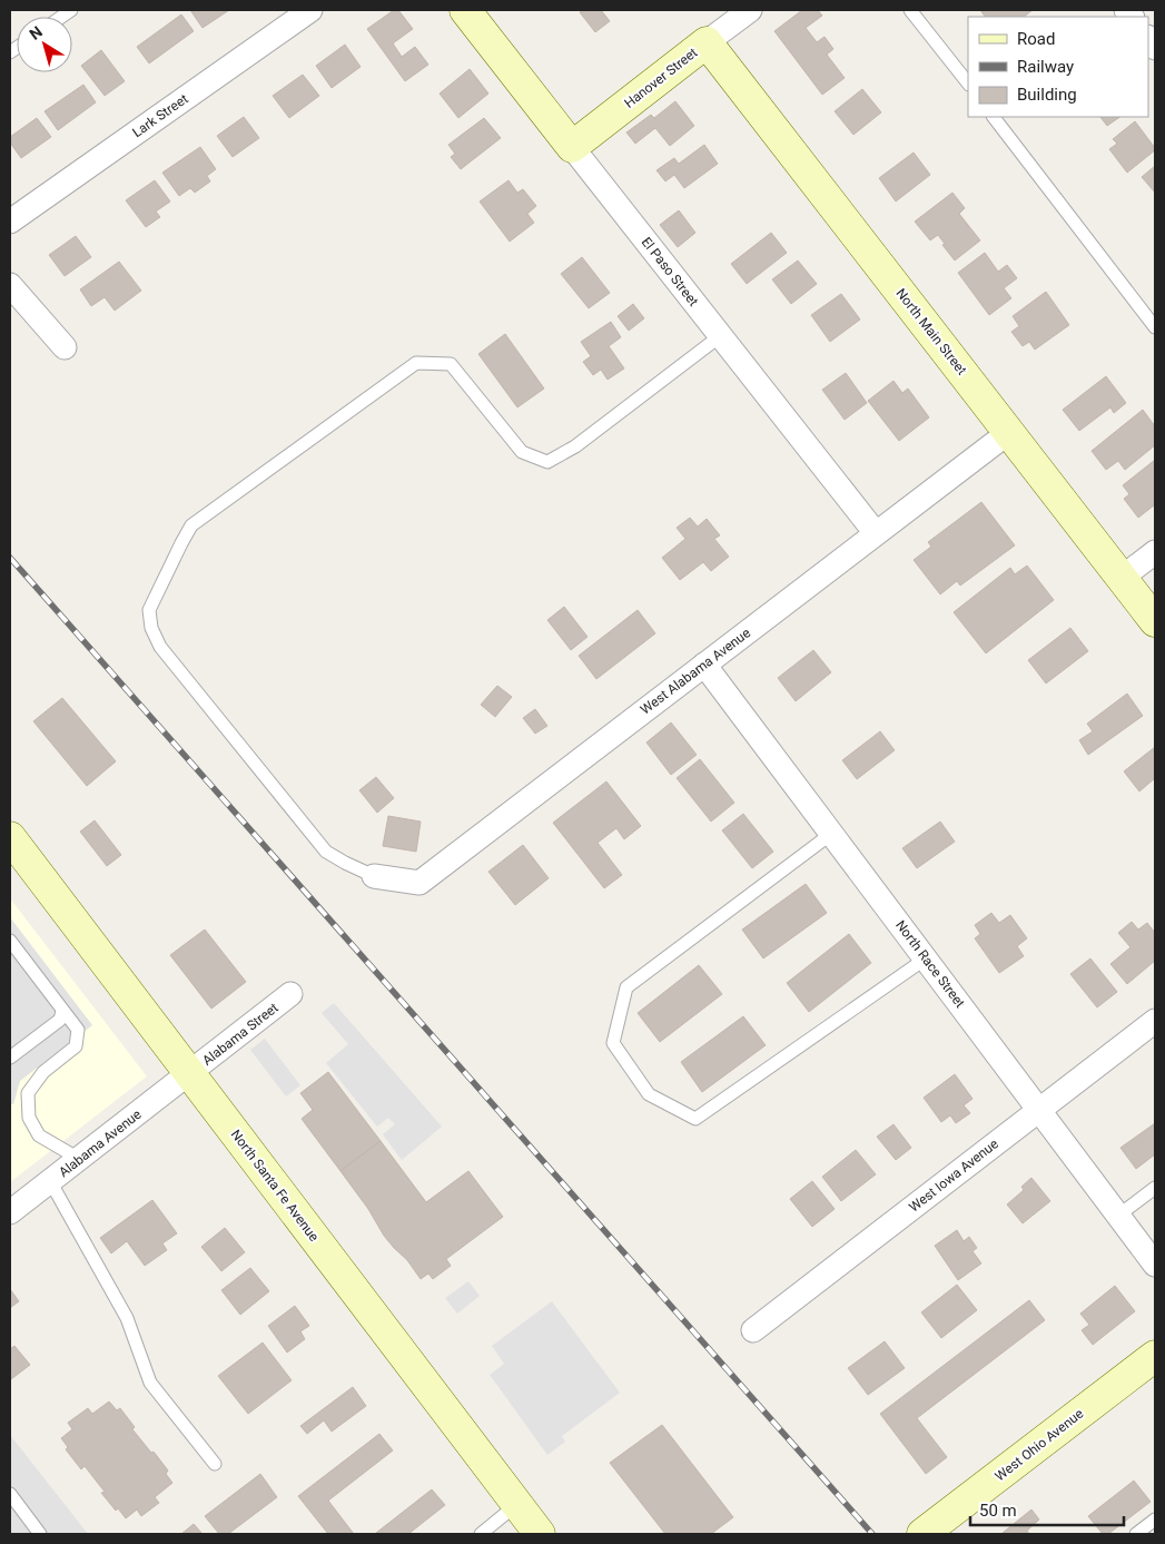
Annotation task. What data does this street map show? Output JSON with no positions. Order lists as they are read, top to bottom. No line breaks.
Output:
{"streets":{"main road":["Hanover Street","El Paso Street","North Main Street","North Santa Fe Avenue","West Ohio Avenue"],"street":["Lark Street","West Alabama Avenue","North Race Street","Alabama Street","Alabama Avenue","West Iowa Avenue"]},"crossings":[["Hanover Street","El Paso Street"],["Hanover Street","North Main Street"],["El Paso Street","West Alabama Avenue"],["North Main Street","West Alabama Avenue"],["West Alabama Avenue","North Race Street"],["North Race Street","West Iowa Avenue"],["Alabama Street","Alabama Avenue"],["Alabama Street","North Santa Fe Avenue"],["Alabama Avenue","North Santa Fe Avenue"]],"legend":["Road","Railway","Building"],"scale_bar":"50 m","north":"top left"}
